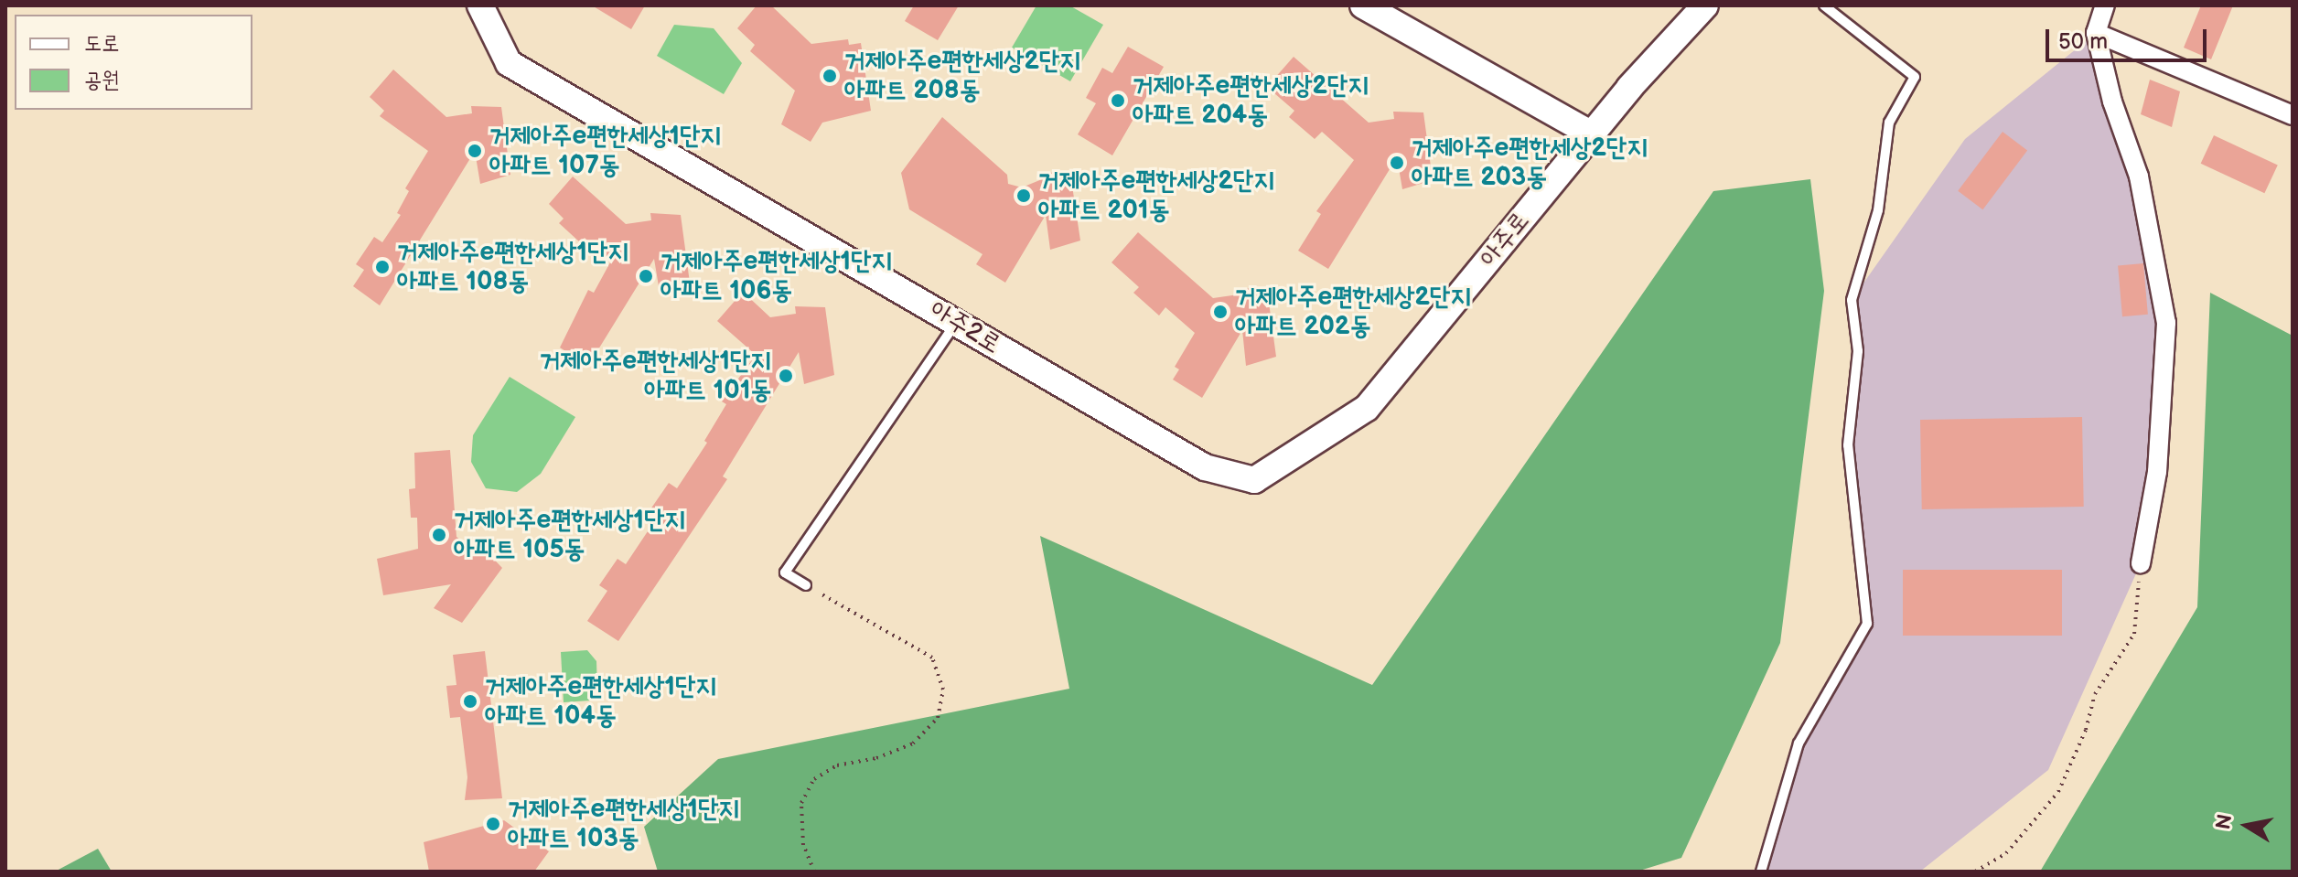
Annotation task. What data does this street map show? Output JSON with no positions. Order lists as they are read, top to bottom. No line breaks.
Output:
{"streets":{"street":["아주로","아주2로"]},"crossings":[["아주로","아주2로"]],"places":["거제아주e편한세상2단지 아파트 208동","거제아주e편한세상2단지 아파트 204동","거제아주e편한세상1단지 아파트 107동","거제아주e편한세상2단지 아파트 203동","거제아주e편한세상2단지 아파트 201동","거제아주e편한세상1단지 아파트 108동","거제아주e편한세상1단지 아파트 106동","거제아주e편한세상2단지 아파트 202동","거제아주e편한세상1단지 아파트 101동","거제아주e편한세상1단지 아파트 105동","거제아주e편한세상1단지 아파트 104동","거제아주e편한세상1단지 아파트 103동"],"legend":["도로","공원"],"scale_bar":"50 m","north":"left"}
